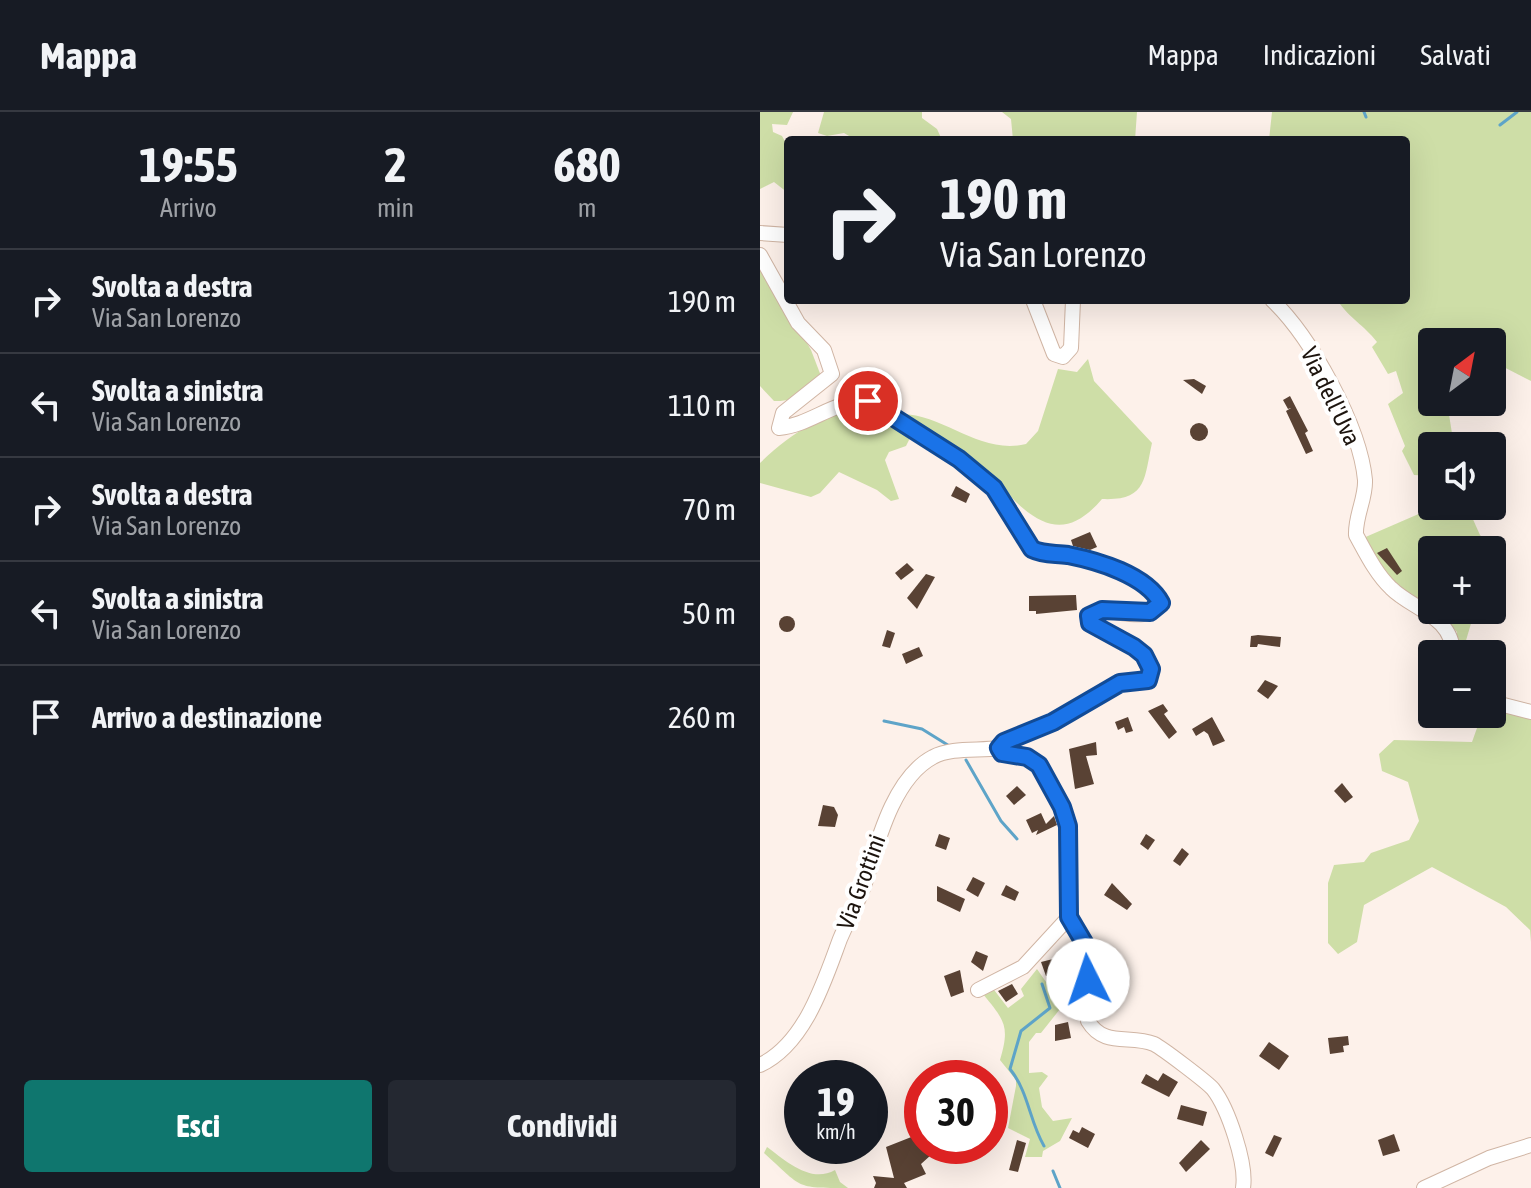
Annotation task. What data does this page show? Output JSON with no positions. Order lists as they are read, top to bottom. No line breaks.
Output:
{"streets":{"street":["Via dell'Uva","Via Grottini"]},"north":"top right","page":{"header":"Mappa","nav":["Mappa","Indicazioni","Salvati"],"eta":["19:55","Arrivo","2","min","680","m"],"turn":["190 m","Via San Lorenzo"],"list":[{"name":"Svolta a destra","note":"Via San Lorenzo","value":"190 m"},{"name":"Svolta a sinistra","note":"Via San Lorenzo","value":"110 m"},{"name":"Svolta a destra","note":"Via San Lorenzo","value":"70 m"},{"name":"Svolta a sinistra","note":"Via San Lorenzo","value":"50 m"},{"name":"Arrivo a destinazione","value":"260 m"}],"map_buttons":["+","−"],"speed":"19 km/h","limit":"30","buttons":["Esci","Condividi"]}}
